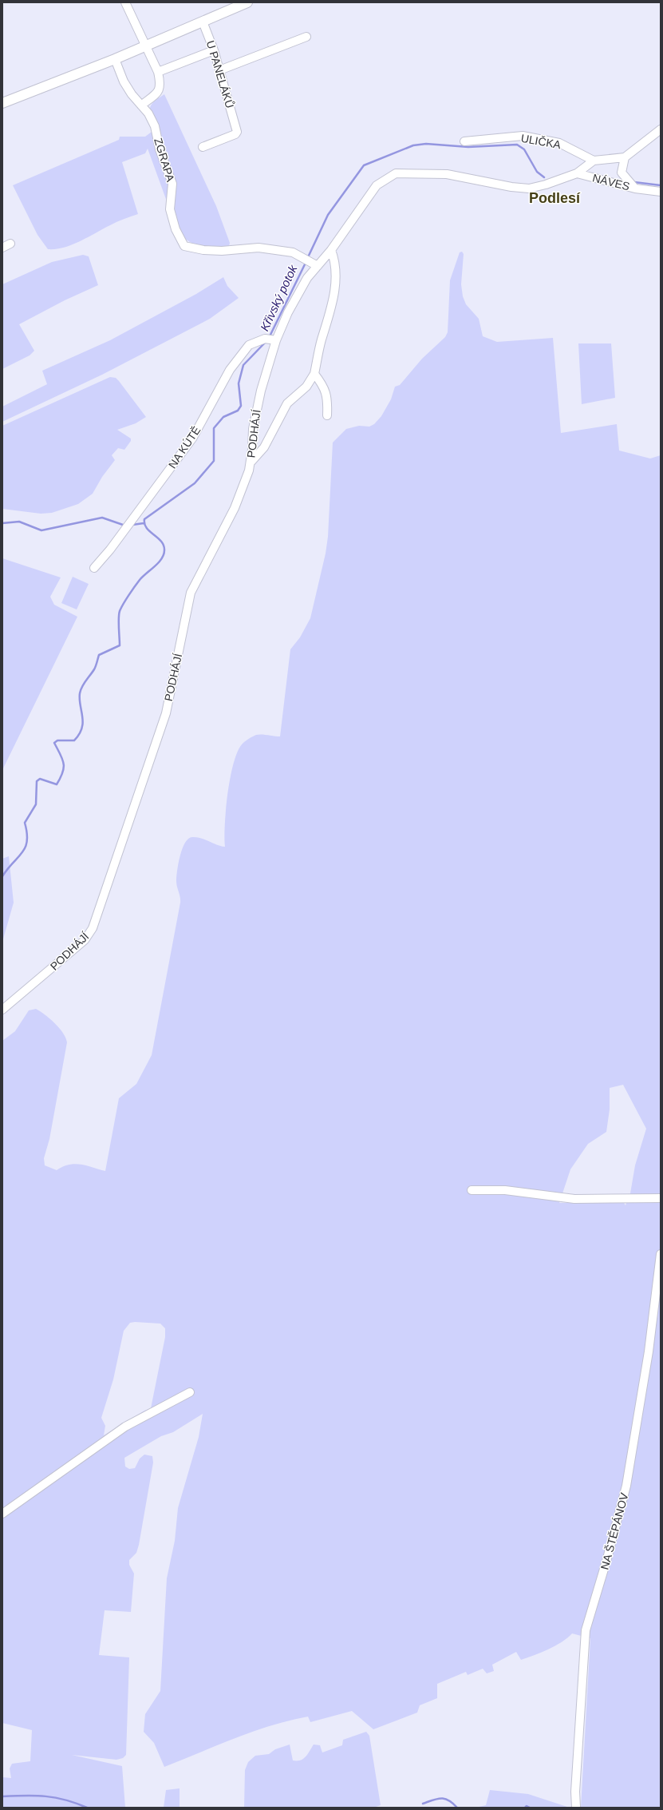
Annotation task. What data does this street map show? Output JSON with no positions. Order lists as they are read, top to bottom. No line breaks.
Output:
{"streets":{"street":["U PANELÁKŮ","ULIČKA","ZGRAPA","NÁVES","PODHÁJÍ","NA KÚTĚ","NA ŠTĚPÁNOV"]},"crossings":[["ULIČKA","NÁVES"],["ZGRAPA","PODHÁJÍ"],["NÁVES","PODHÁJÍ"],["PODHÁJÍ","NA KÚTĚ"]],"districts":["Podlesí"],"water":["Křivský potok"]}
